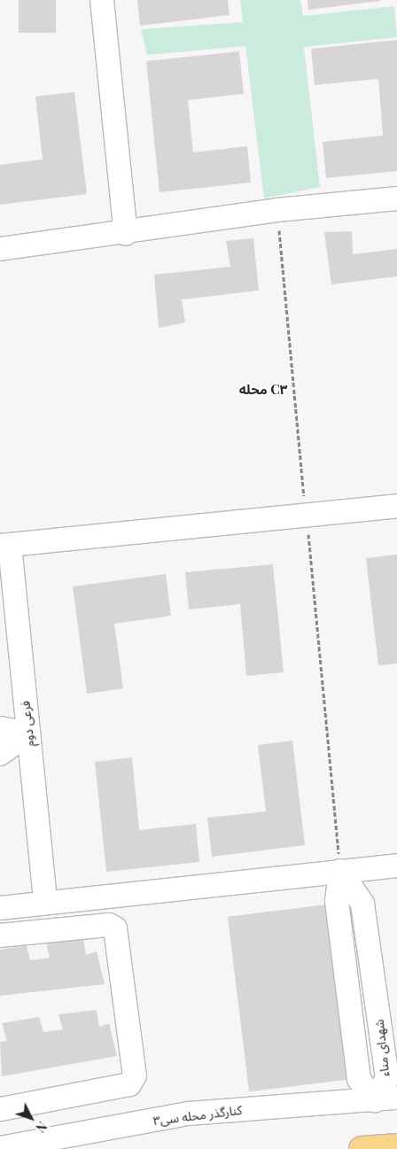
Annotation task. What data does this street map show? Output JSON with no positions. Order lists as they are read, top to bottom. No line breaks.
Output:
{"streets":{"street":["فرعی دوم","شهدای مناء","کنارگذر محله سی۳"]},"crossings":[["شهدای مناء","کنارگذر محله سی۳"]],"districts":["محله C۳"],"north":"bottom right"}
